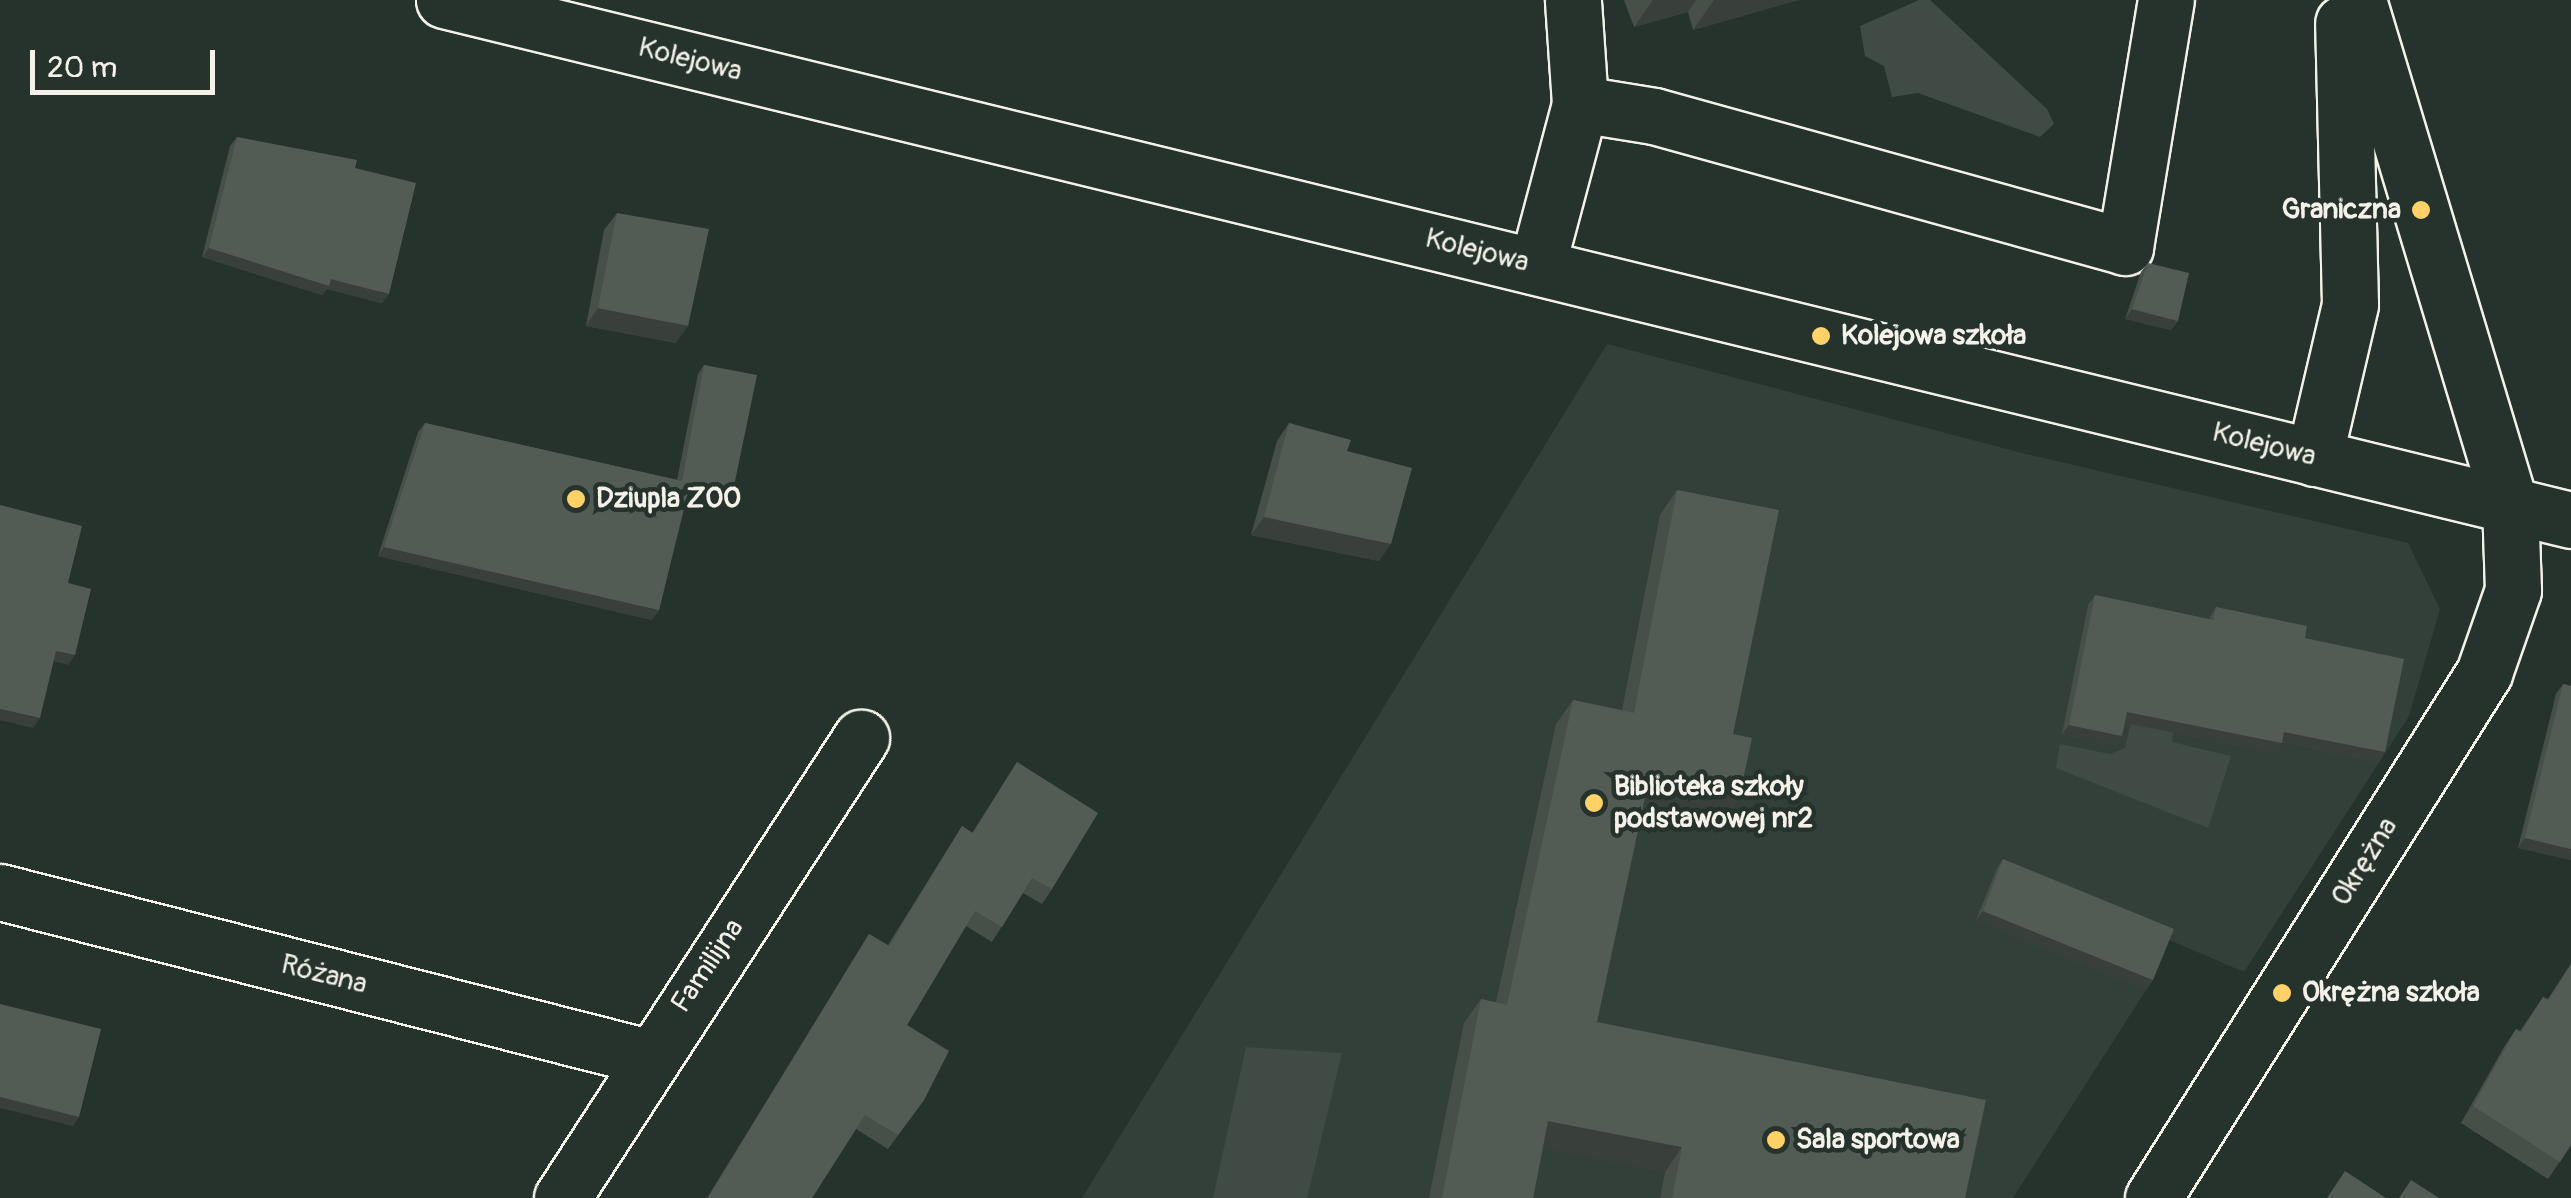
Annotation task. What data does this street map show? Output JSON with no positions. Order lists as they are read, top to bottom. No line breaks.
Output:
{"streets":{"street":["Kolejowa","Okrężna","Familijna","Różana"]},"crossings":[["Kolejowa","Okrężna"],["Familijna","Różana"]],"places":["Graniczna","Kolejowa szkoła","Dziupla ZOO","Biblioteka szkoły podstawowej nr2","Okrężna szkoła","Sala sportowa"],"scale_bar":"20 m"}
